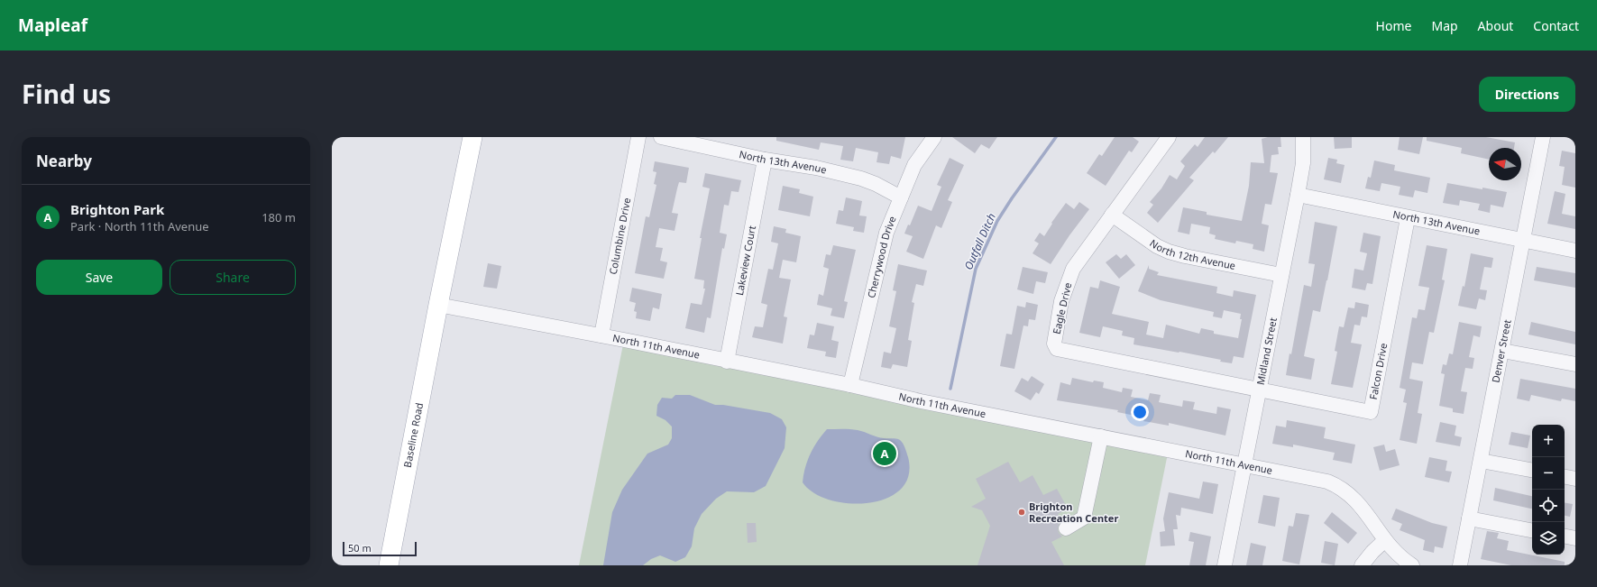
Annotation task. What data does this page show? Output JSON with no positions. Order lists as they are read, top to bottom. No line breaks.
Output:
{"streets":{"main road":["Baseline Road"],"street":["North 13th Avenue","Columbine Drive","North 12th Avenue","Cherrywood Drive","Lakeview Court","Eagle Drive","North 11th Avenue","Midland Street","Denver Street","Falcon Drive"]},"crossings":[["North 13th Avenue","Cherrywood Drive"],["North 13th Avenue","Lakeview Court"],["North 13th Avenue","Midland Street"],["North 13th Avenue","Denver Street"],["North 13th Avenue","Falcon Drive"],["Columbine Drive","North 11th Avenue"],["North 12th Avenue","Eagle Drive"],["North 12th Avenue","Midland Street"],["Cherrywood Drive","North 11th Avenue"],["Lakeview Court","North 11th Avenue"],["Eagle Drive","Midland Street"],["Eagle Drive","Falcon Drive"],["North 11th Avenue","Midland Street"],["North 11th Avenue","Baseline Road"],["Midland Street","Falcon Drive"]],"water":["Outfall Ditch"],"places":["Brighton Recreation Center"],"scale_bar":"50 m","north":"left","page":{"header":"Mapleaf","nav":["Home","Map","About","Contact"],"title":"Find us","buttons":["Directions",["Save","Share"]],"heading":"Nearby","list":[{"mark":"A","name":"Brighton Park","note":"Park · North 11th Avenue","value":"180 m"}],"map_buttons":["+","−"],"pins":"A","scale":"50 m"}}
